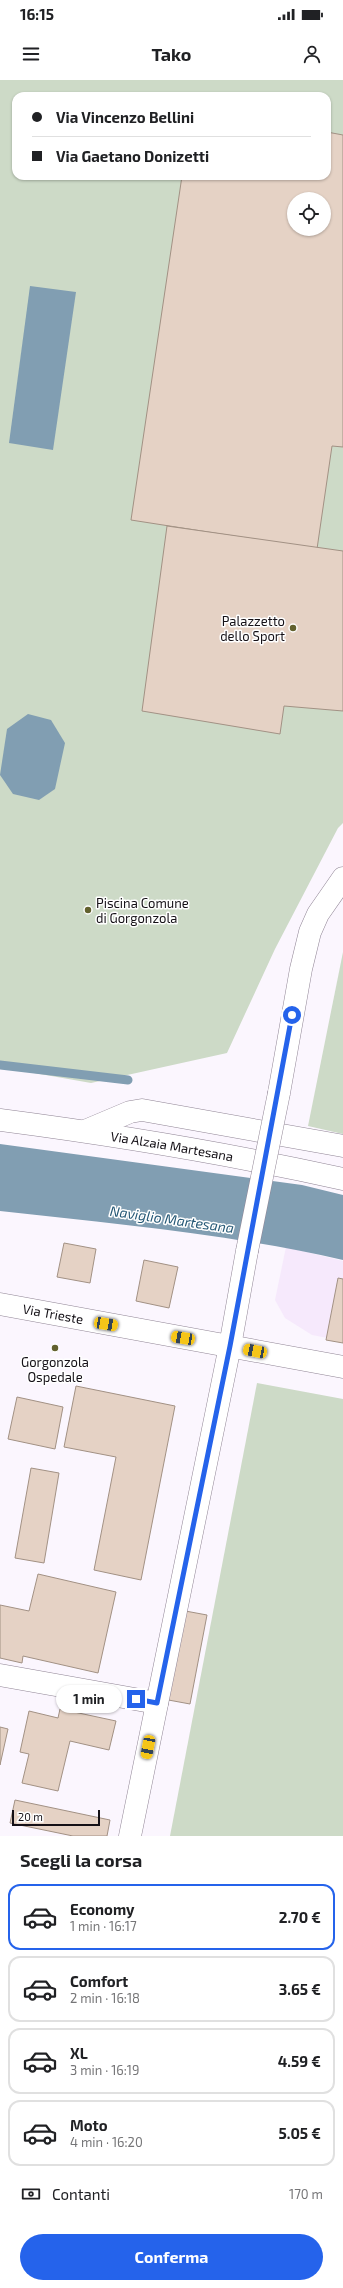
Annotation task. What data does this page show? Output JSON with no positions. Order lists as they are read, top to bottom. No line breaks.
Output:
{"streets":{"street":["Via Alzaia Martesana","Via Trieste"]},"water":["Naviglio Martesana"],"places":["Palazzetto dello Sport","Piscina Comune di Gorgonzola","Gorgonzola Ospedale"],"scale_bar":"20 m","page":{"status":"16:15","header":"Tako","banner":["Via Vincenzo Bellini","Via Gaetano Donizetti"],"bubble":"1 min","scale":"20 m","heading":"Scegli la corsa","list":[{"name":"Economy","note":"1 min · 16:17","value":"2.70 €"},{"name":"Comfort","note":"2 min · 16:18","value":"3.65 €"},{"name":"XL","note":"3 min · 16:19","value":"4.59 €"},{"name":"Moto","note":"4 min · 16:20","value":"5.05 €"}],"pay":["Contanti","170 m"],"buttons":"Conferma"}}
